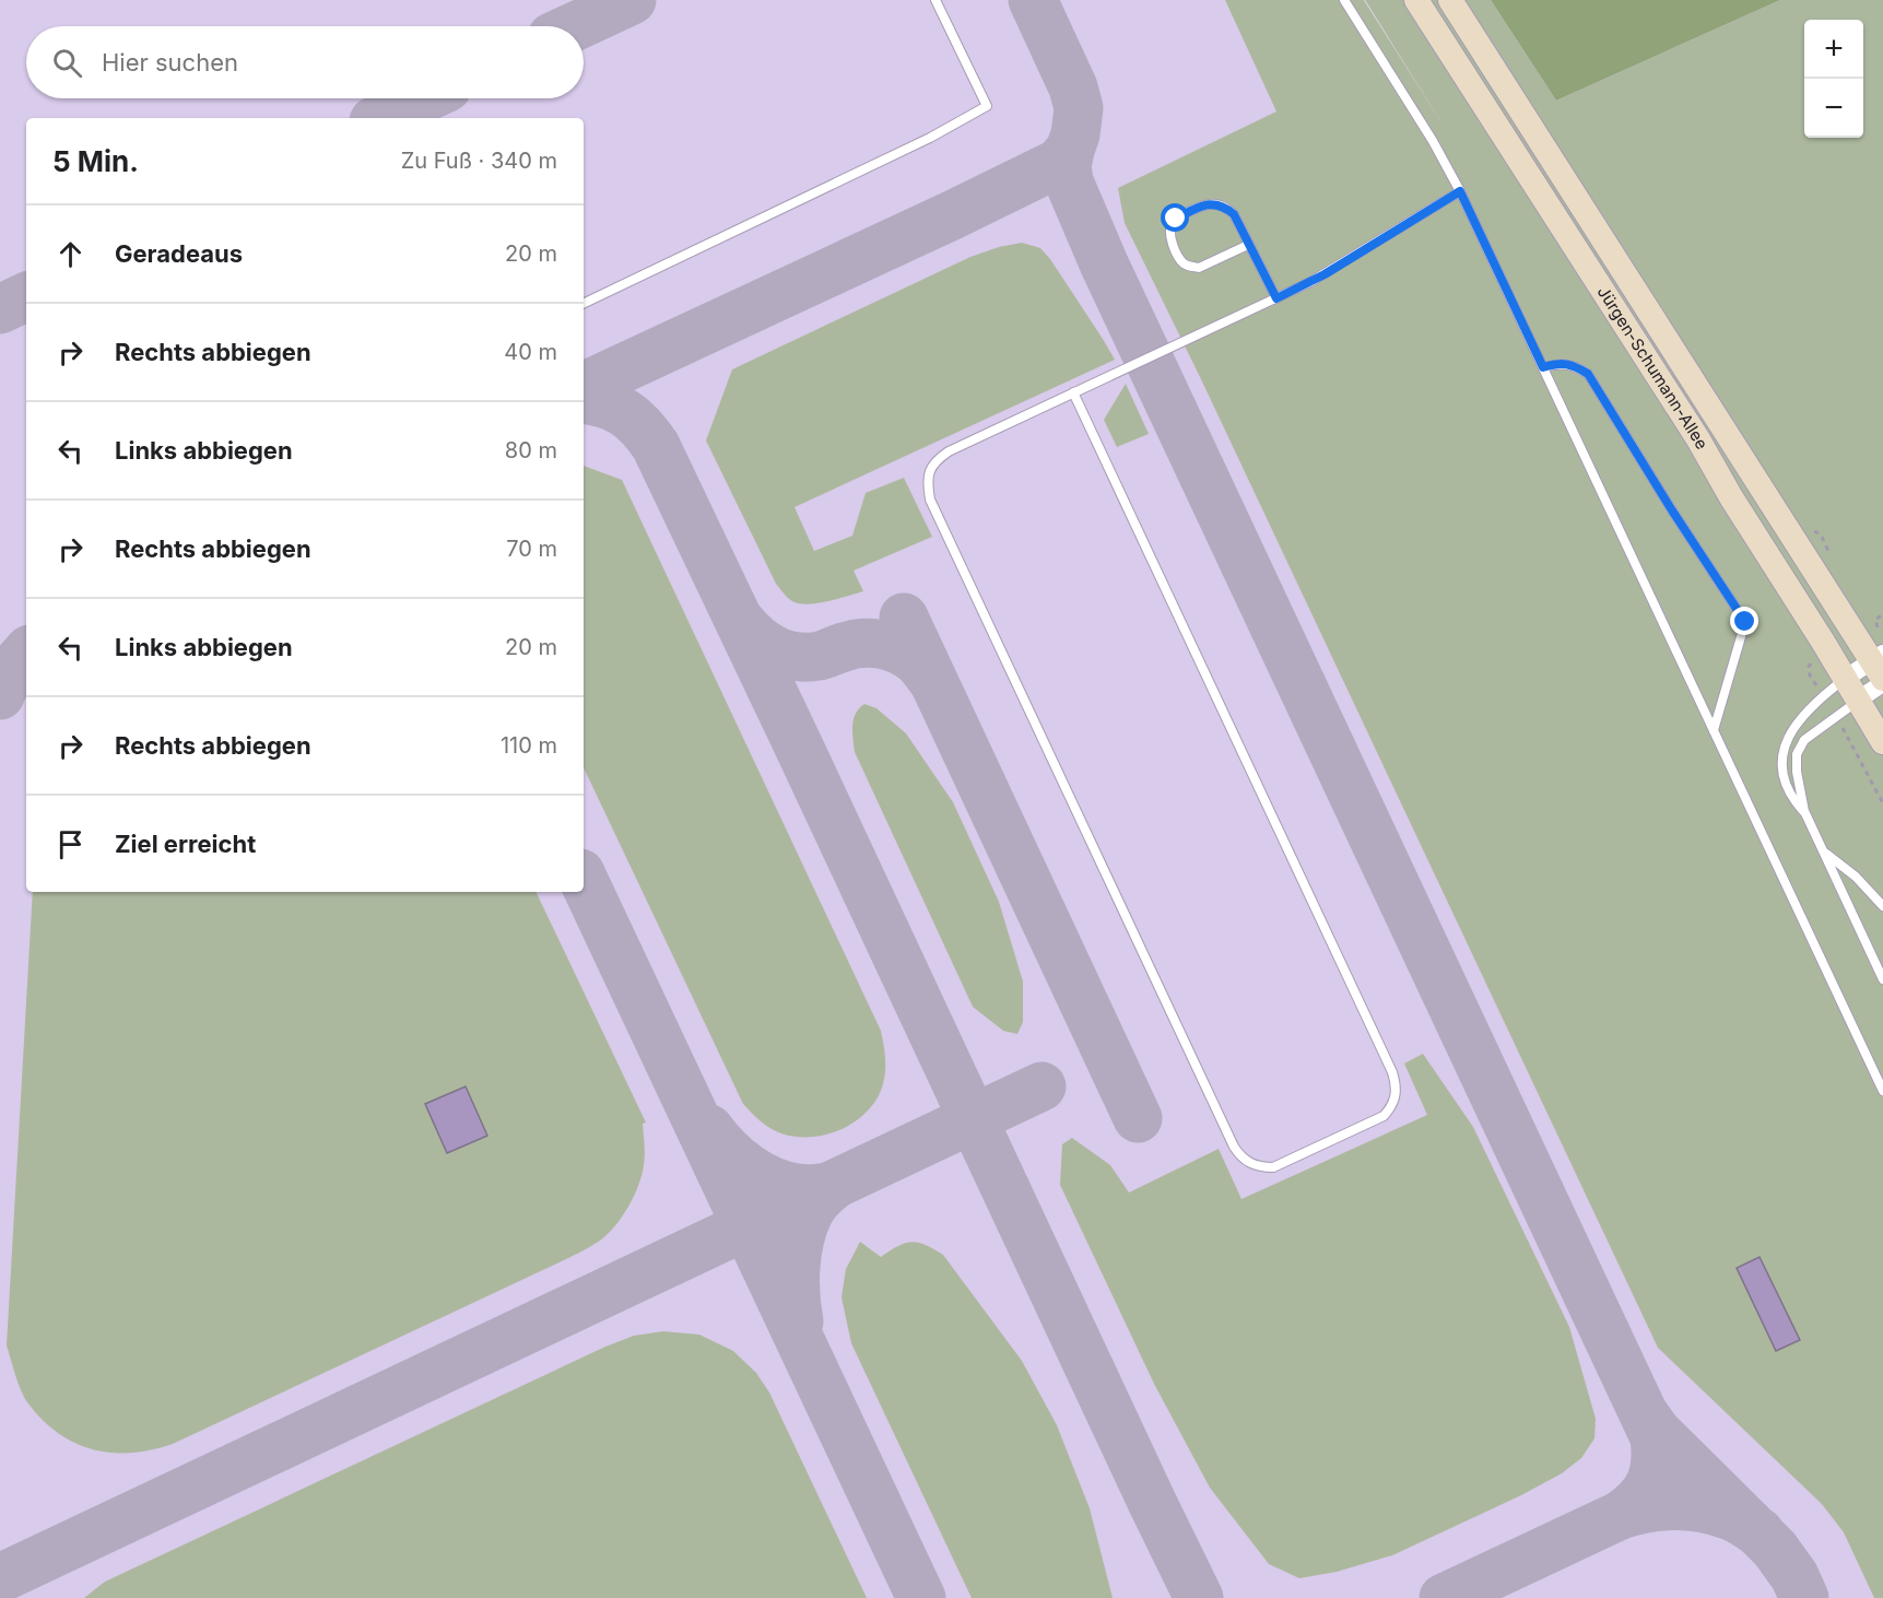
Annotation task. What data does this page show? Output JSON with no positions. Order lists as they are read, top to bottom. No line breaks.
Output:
{"streets":{"street":["Jürgen-Schumann-Allee"]},"page":{"map_buttons":["+","−"],"search":"Hier suchen","heading":["5 Min.","Zu Fuß · 340 m"],"list":[["Geradeaus","20 m"],["Rechts abbiegen","40 m"],["Links abbiegen","80 m"],["Rechts abbiegen","70 m"],["Links abbiegen","20 m"],["Rechts abbiegen","110 m"],"Ziel erreicht"]}}
